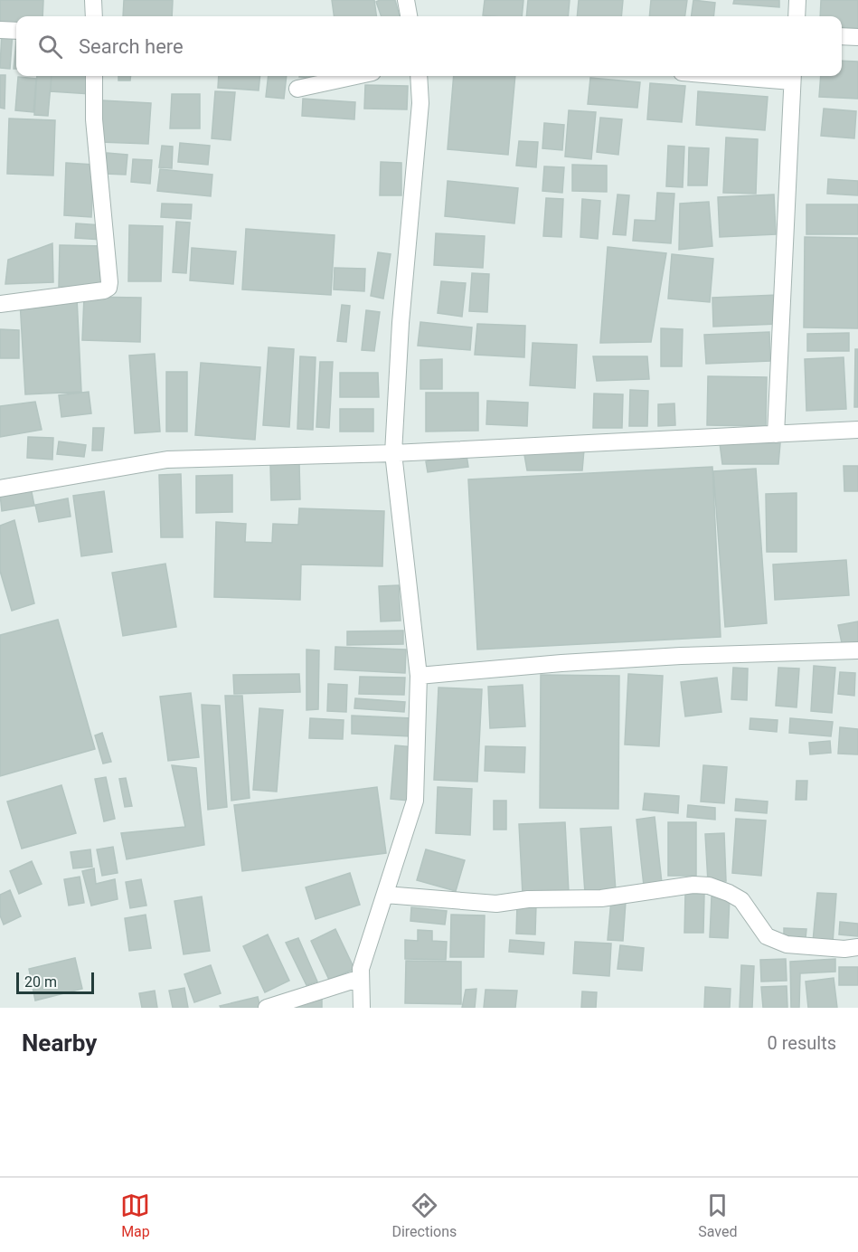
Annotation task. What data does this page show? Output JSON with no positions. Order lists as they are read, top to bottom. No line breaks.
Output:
{"scale_bar":"20 m","page":{"search":"Search here","scale":"20 m","heading":["Nearby","0 results"],"nav":["Map","Directions","Saved"]}}
